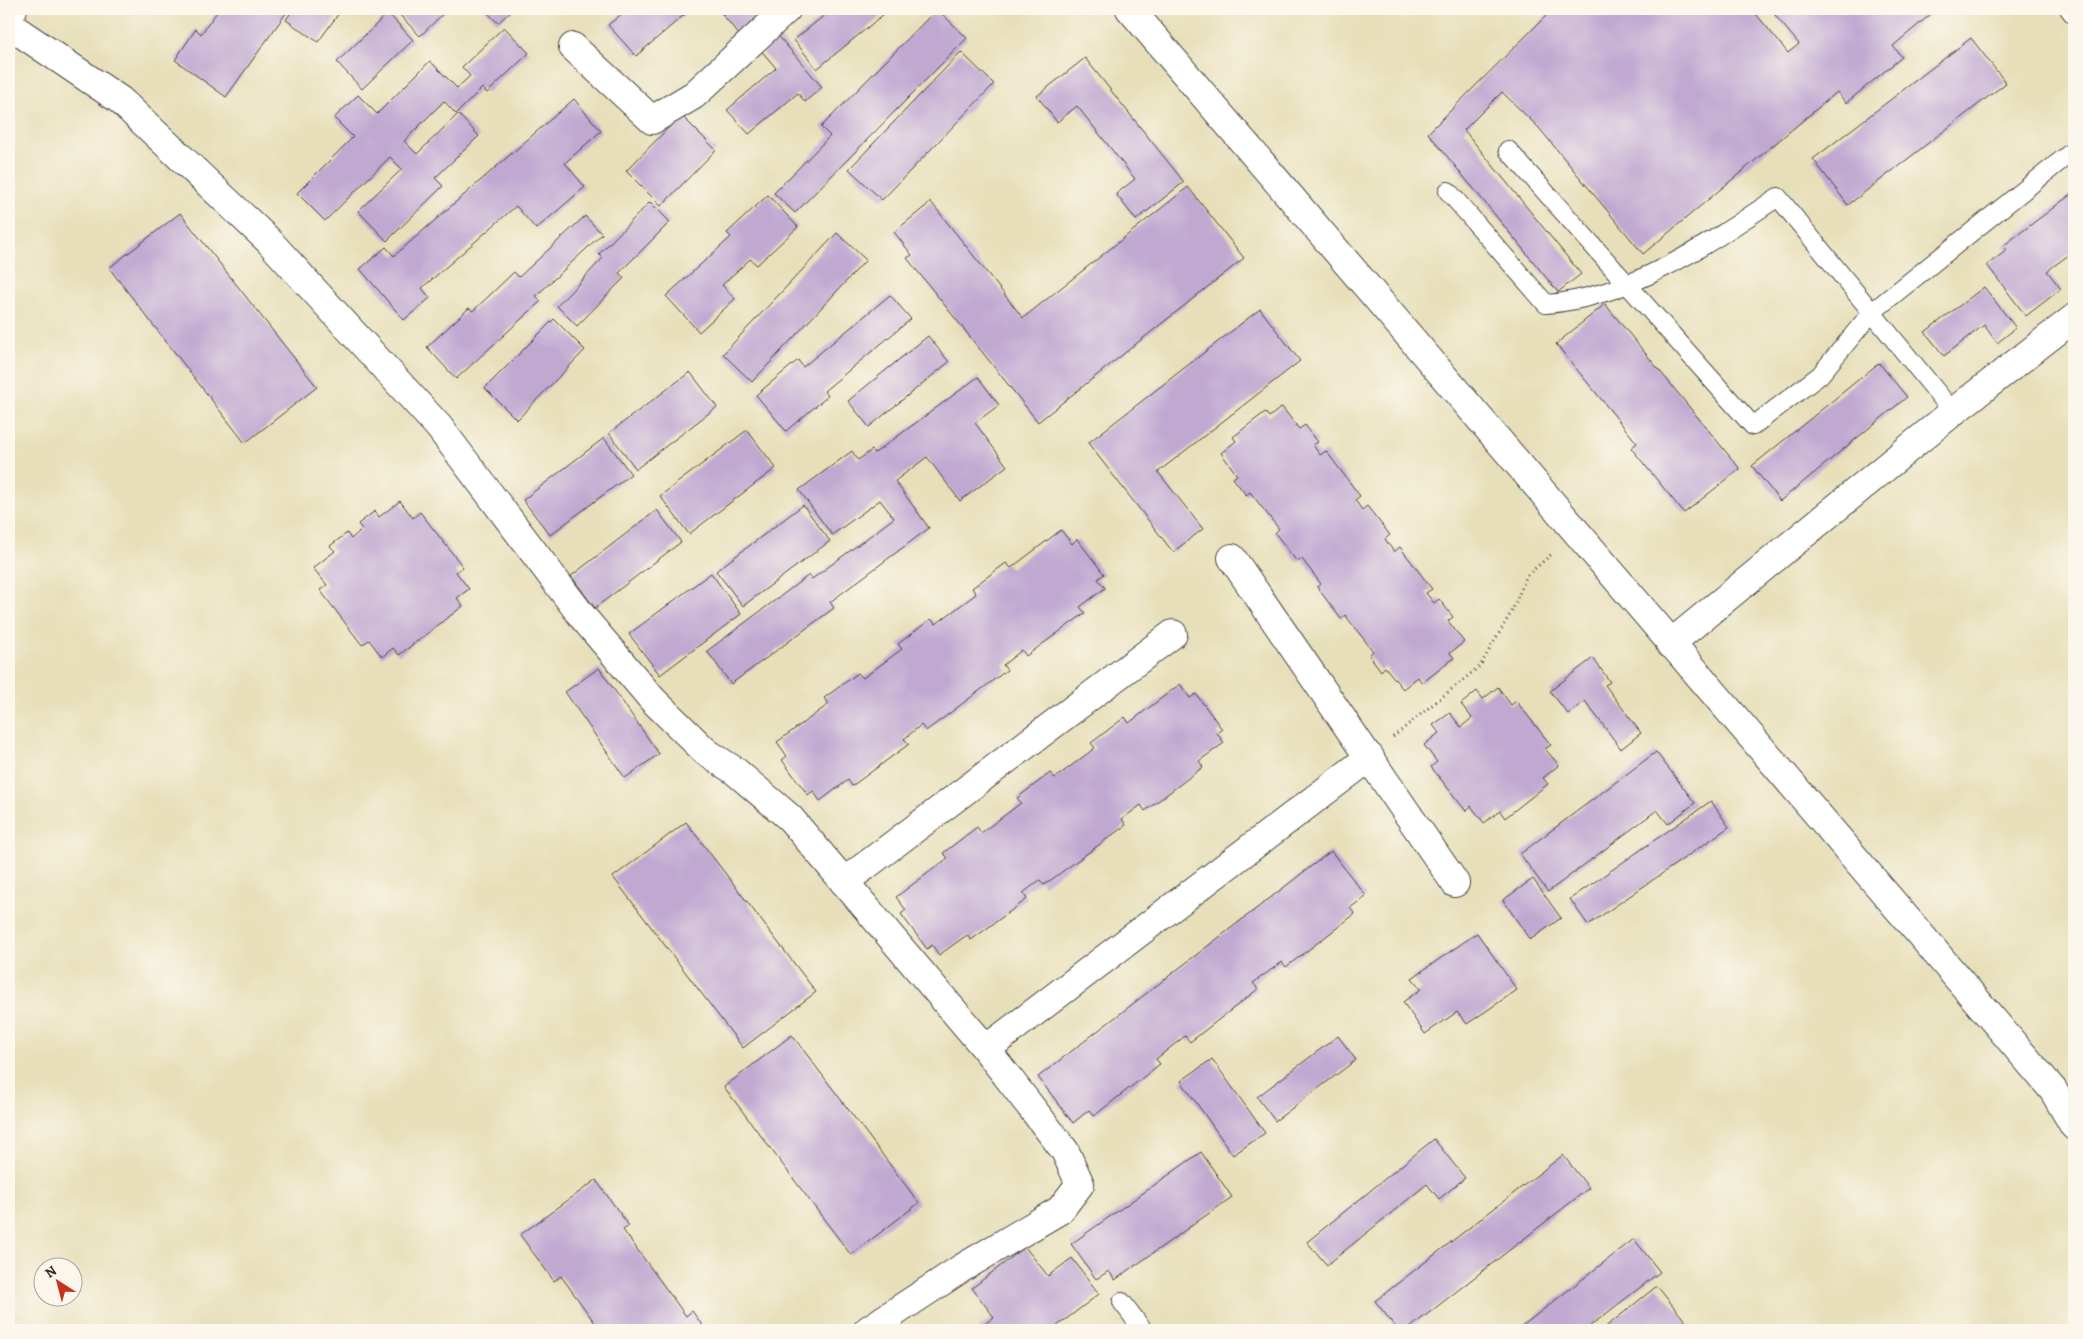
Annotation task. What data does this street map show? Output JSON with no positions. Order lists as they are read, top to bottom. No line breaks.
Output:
{"north":"top left"}
